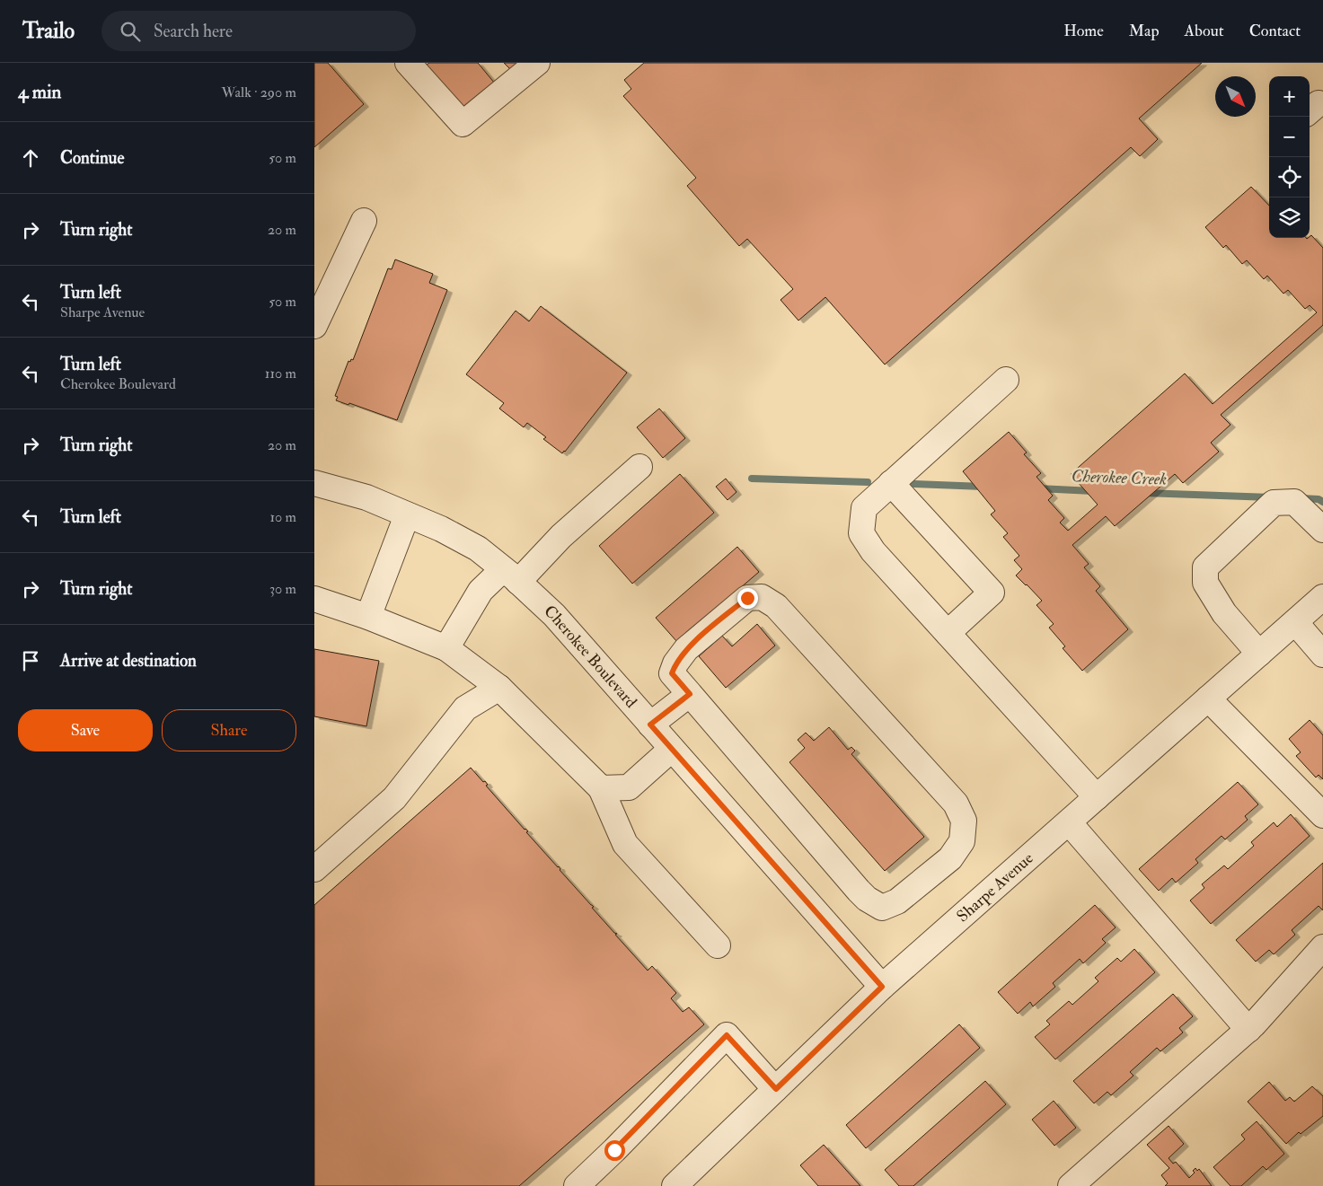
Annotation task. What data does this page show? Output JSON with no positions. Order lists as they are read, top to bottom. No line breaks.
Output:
{"streets":{"street":["Cherokee Boulevard","Sharpe Avenue"]},"crossings":[["Cherokee Boulevard","Sharpe Avenue"]],"water":["Cherokee Creek"],"north":"bottom right","page":{"header":"Trailo","search":"Search here","nav":["Home","Map","About","Contact"],"heading":["4 min","Walk · 290 m"],"map_buttons":["+","−"],"list":[["Continue","50 m"],["Turn right","20 m"],["Turn left","Sharpe Avenue","50 m"],["Turn left","Cherokee Boulevard","110 m"],["Turn right","20 m"],["Turn left","10 m"],["Turn right","30 m"],"Arrive at destination"],"buttons":["Save","Share"]}}
